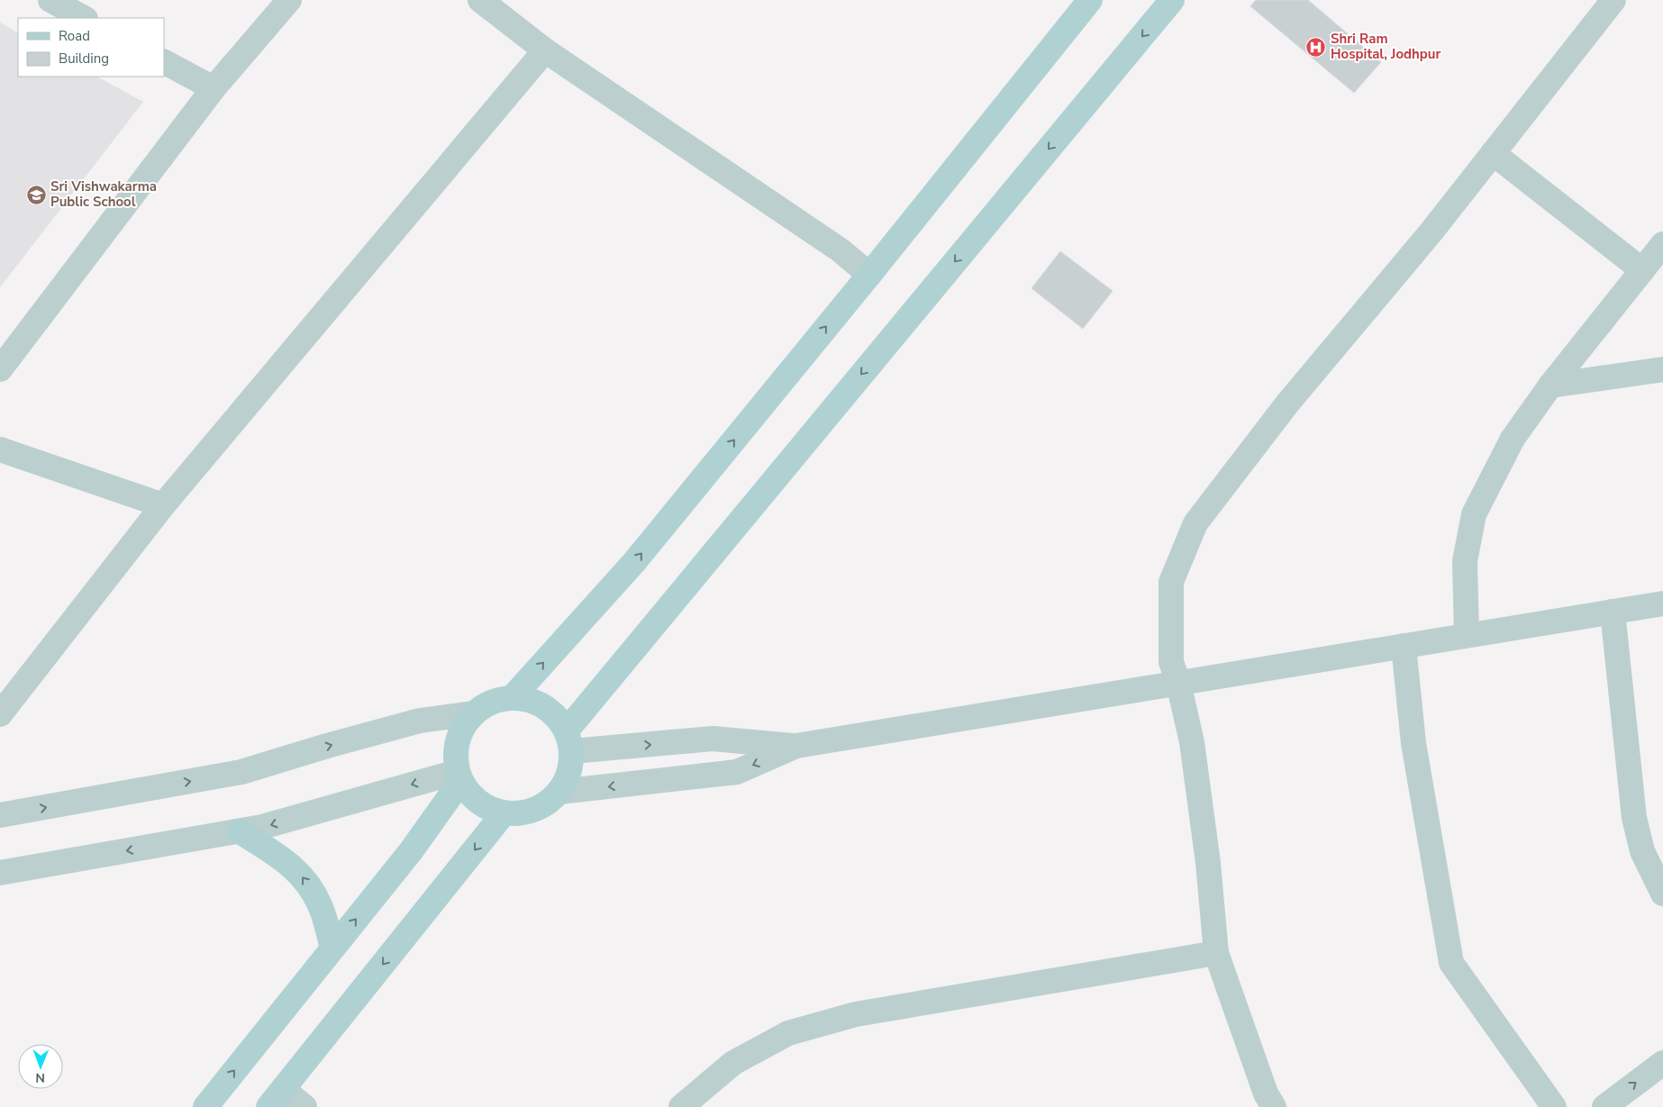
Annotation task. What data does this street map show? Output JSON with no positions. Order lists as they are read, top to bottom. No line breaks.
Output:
{"places":{"hospital":["Shri Ram Hospital, Jodhpur"],"school or university":["Sri Vishwakarma Public School"]},"legend":["Road","Building"],"north":"bottom"}
